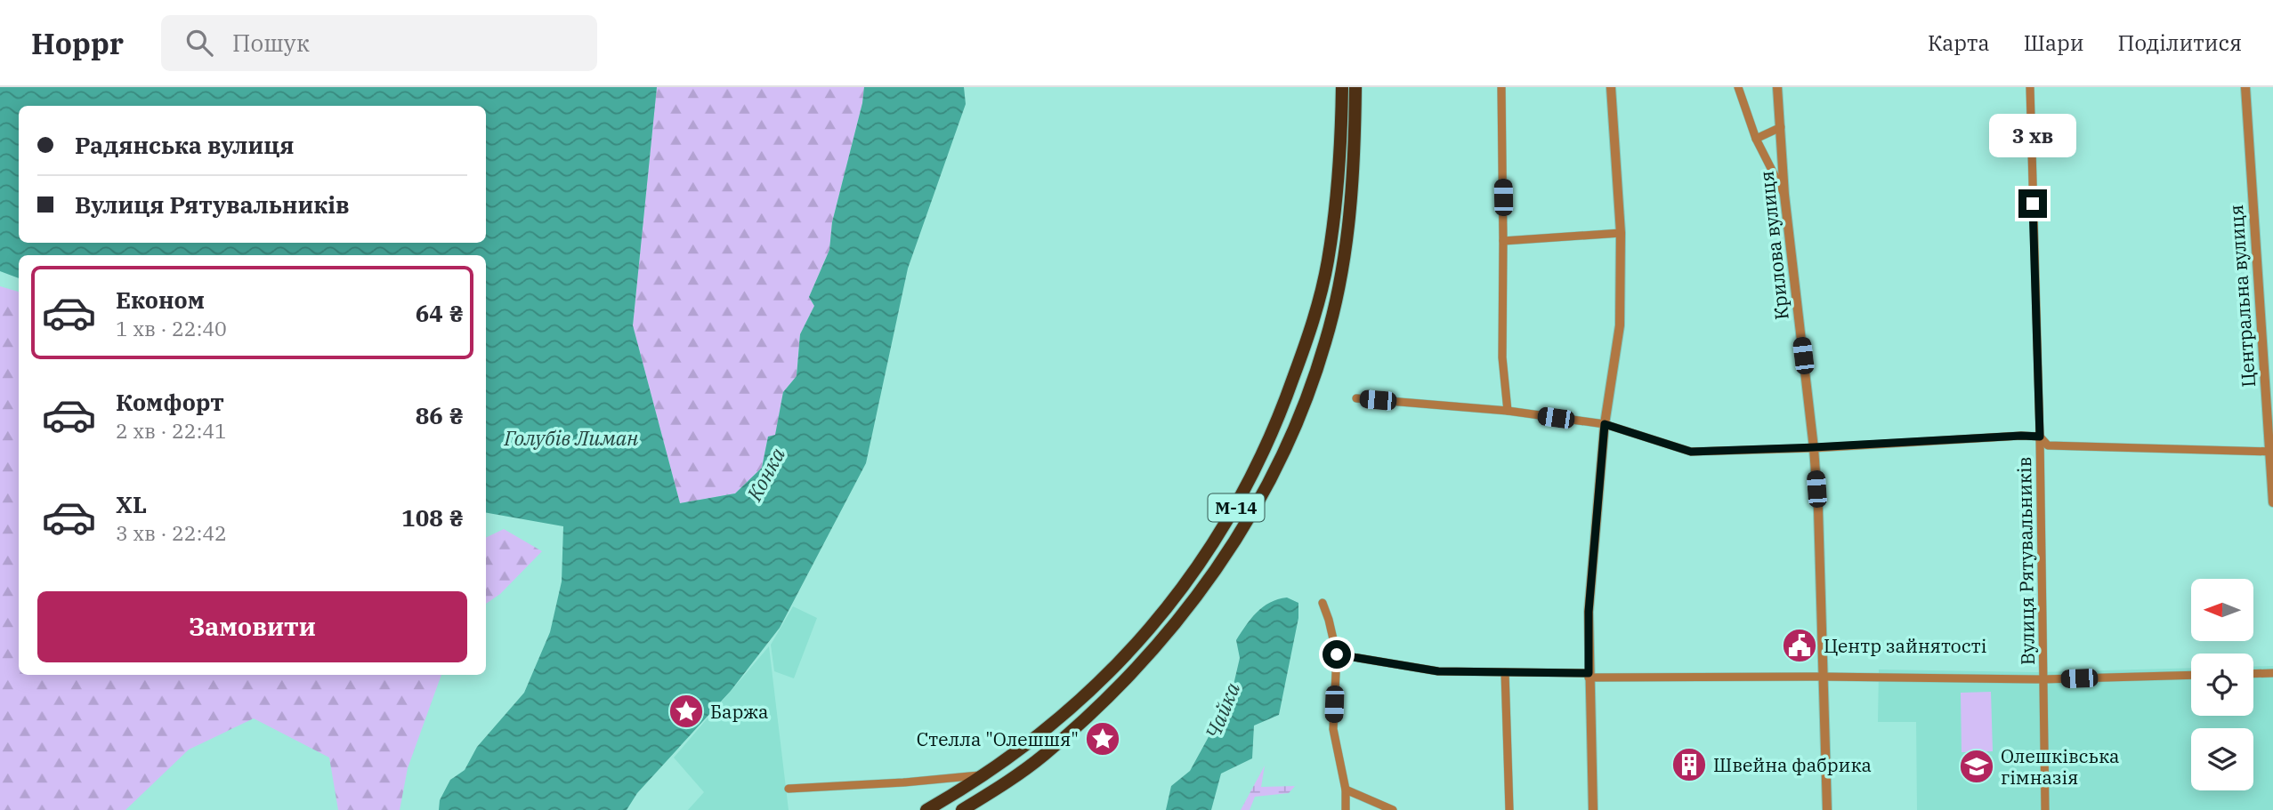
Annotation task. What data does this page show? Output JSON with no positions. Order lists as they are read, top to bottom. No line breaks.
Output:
{"streets":{"highway":["М-14"],"street":["Крилова вулиця","Центральна вулиця","Вулиця Рятувальників"]},"water":["Голубів Лиман","Конка","Чайка"],"places":{"public building":["Центр зайнятості"],"place":["Баржа","Стелла \"Олешшя\""],"building":["Швейна фабрика"],"school or university":["Олешківська гімназія"]},"north":"left","page":{"header":"Hoppr","search":"Пошук","nav":["Карта","Шари","Поділитися"],"banner":["Радянська вулиця","Вулиця Рятувальників"],"bubble":"3 хв","list":[{"name":"Економ","note":"1 хв · 22:40","value":"64 ₴"},{"name":"Комфорт","note":"2 хв · 22:41","value":"86 ₴"},{"name":"XL","note":"3 хв · 22:42","value":"108 ₴"}],"buttons":"Замовити"}}
